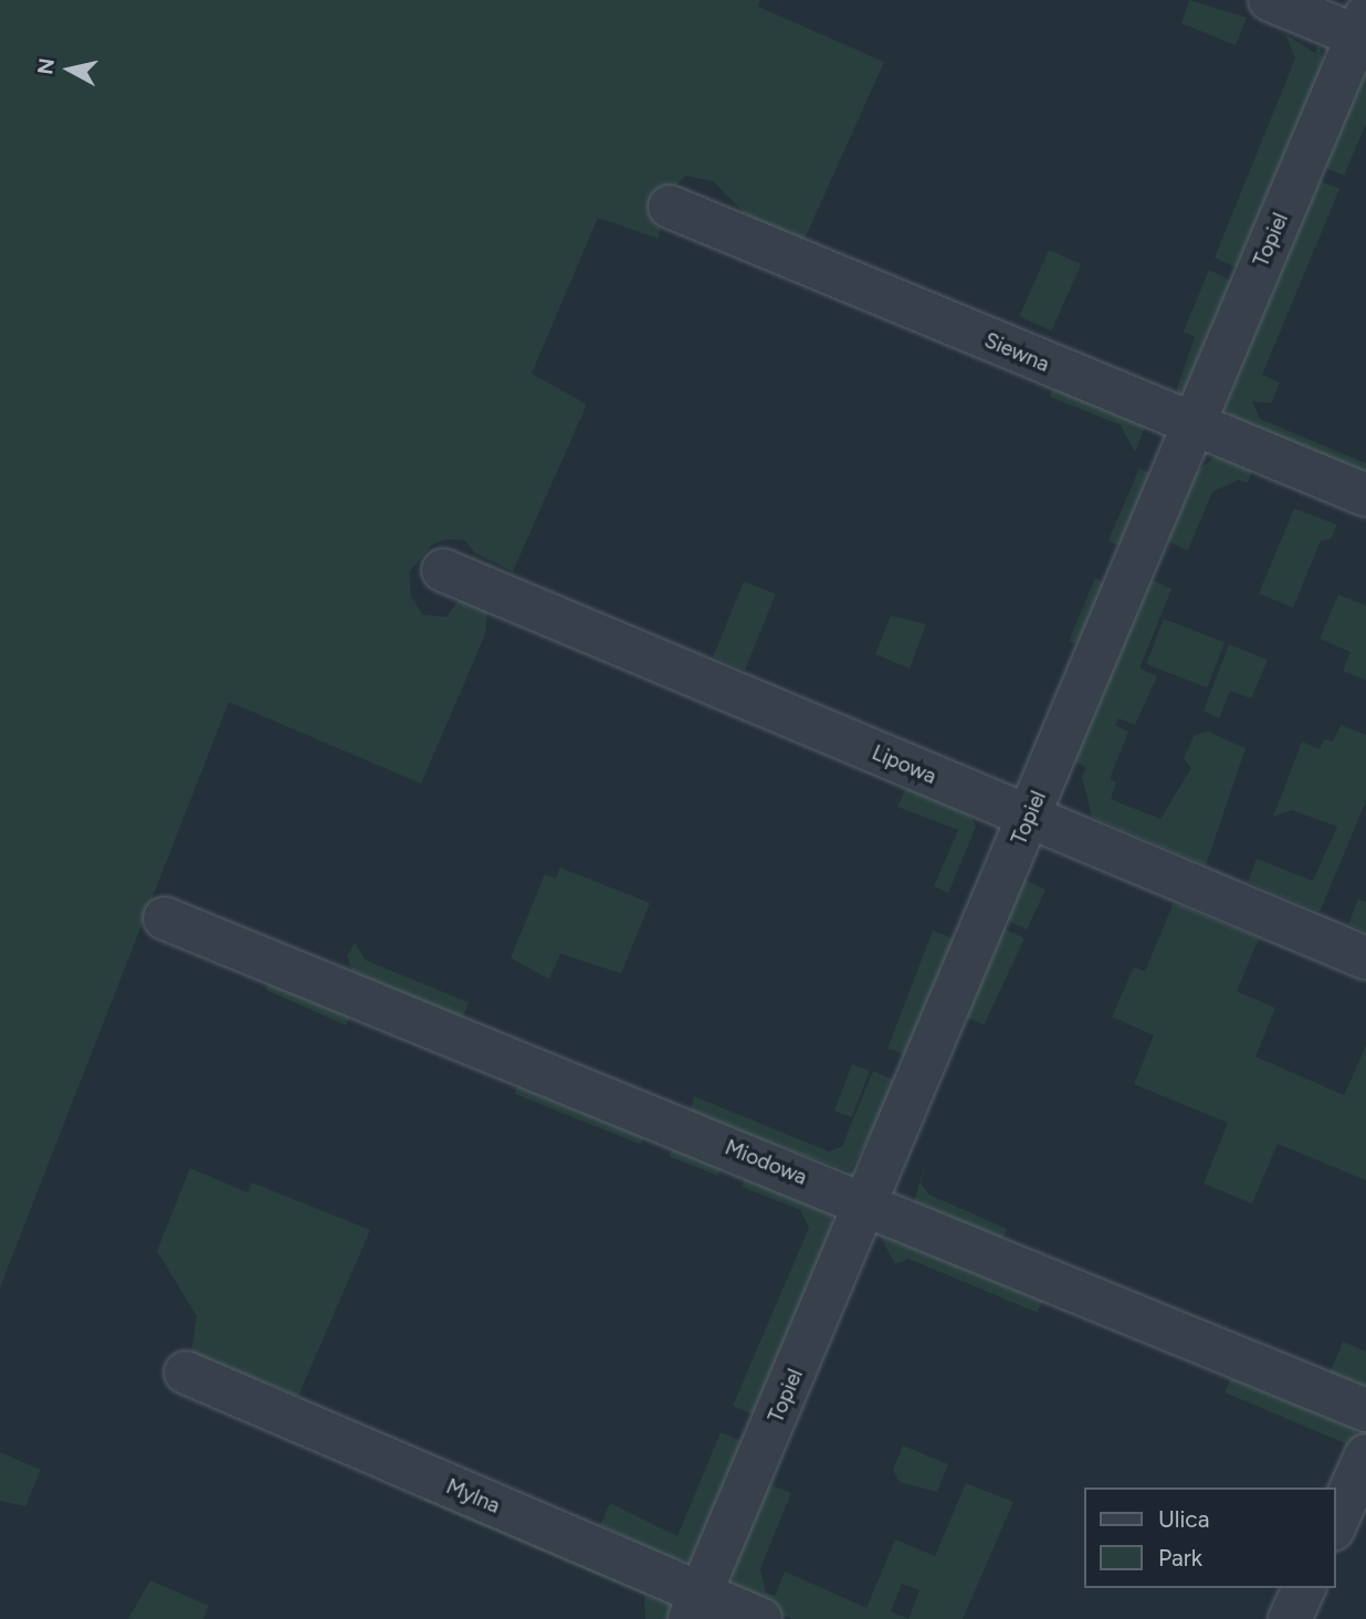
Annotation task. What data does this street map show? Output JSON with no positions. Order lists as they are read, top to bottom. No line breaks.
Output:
{"streets":{"street":["Topiel","Siewna","Lipowa","Miodowa","Mylna"]},"crossings":[["Topiel","Siewna"],["Topiel","Lipowa"],["Topiel","Miodowa"],["Topiel","Mylna"]],"legend":["Ulica","Park"],"north":"left"}
